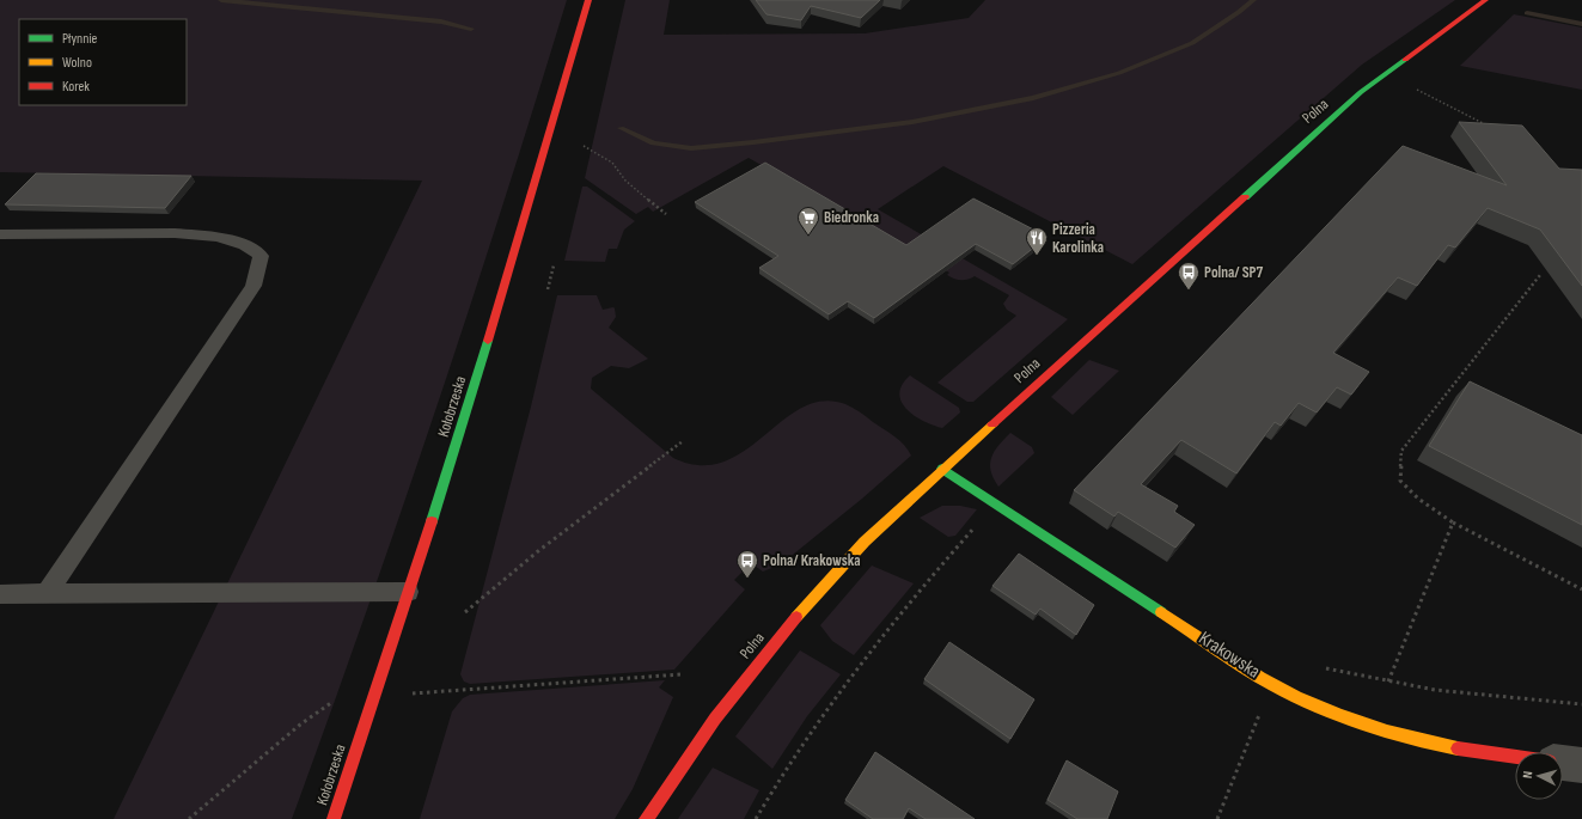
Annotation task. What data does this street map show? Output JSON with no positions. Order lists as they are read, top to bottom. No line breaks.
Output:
{"streets":{"street":["Polna","Kołobrzeska","Krakowska"]},"crossings":[["Polna","Krakowska"]],"places":{"supermarket":["Biedronka"],"restaurant":["Pizzeria Karolinka"],"bus stop":["Polna/ SP7","Polna/ Krakowska"]},"legend":["Płynnie","Wolno","Korek"],"north":"left"}
